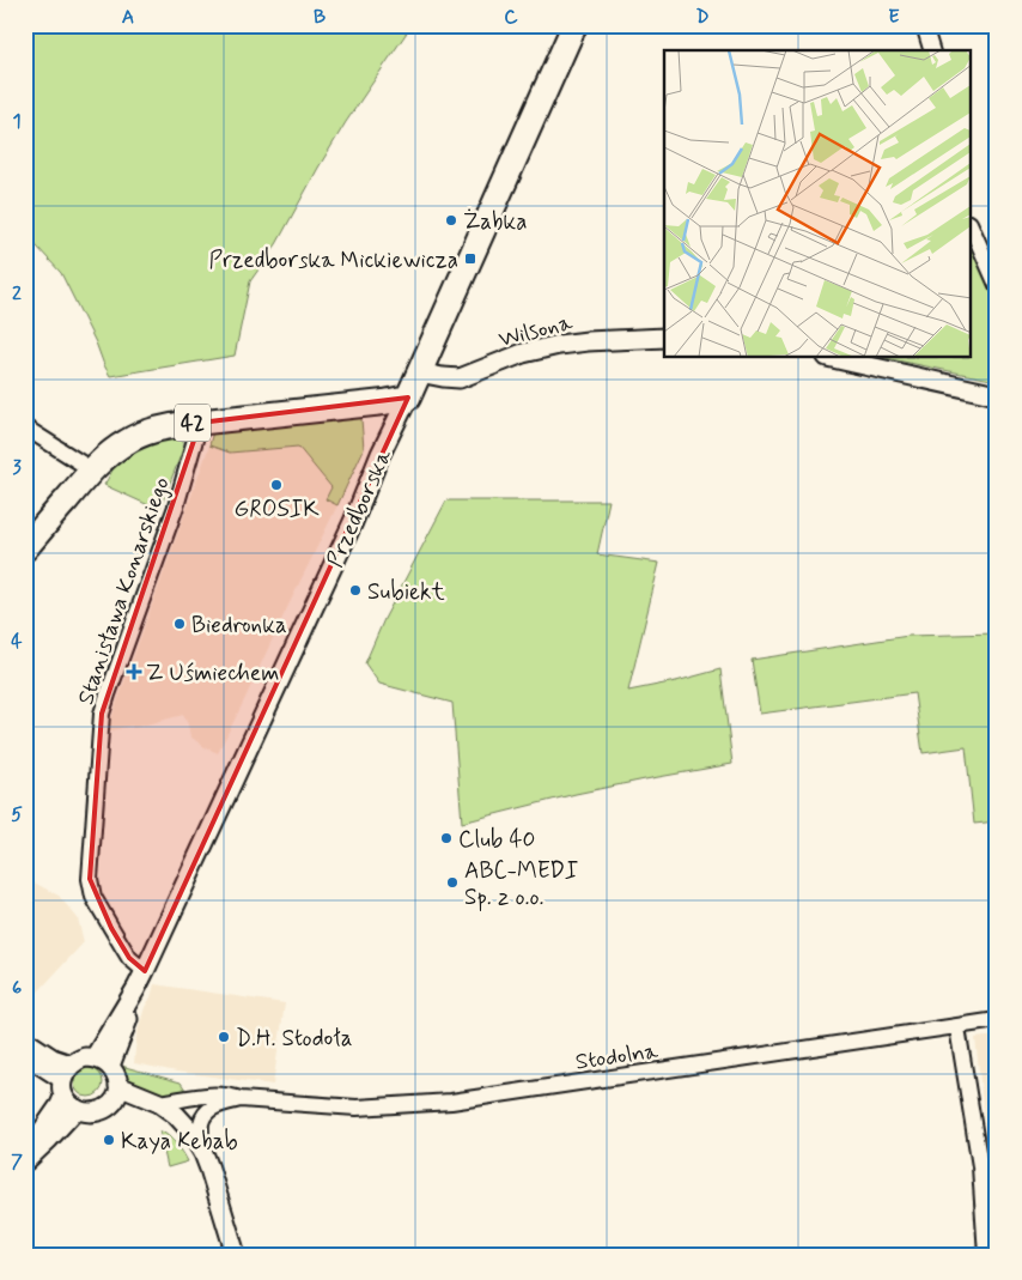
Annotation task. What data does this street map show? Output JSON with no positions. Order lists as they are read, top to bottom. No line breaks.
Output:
{"streets":{"main road":["42","Przedborska"],"street":["Wilsona","Stanisława Konarskiego","Stodolna"]},"crossings":[["Wilsona","Przedborska"],["42","Przedborska"],["42","Stanisława Konarskiego"],["Przedborska","Stanisława Konarskiego"]],"places":{"other":["Żabka","GROSIK","Subiekt","Biedronka","Club 40","ABC-MEDI Sp. z o.o.","D.H. Stodoła","Kaya Kebab"],"transit":["Przedborska Mickiewicza"],"health":["Z Uśmiechem"]},"grid":{"columns":["A","B","C","D","E"],"rows":["1","2","3","4","5","6","7"]}}
